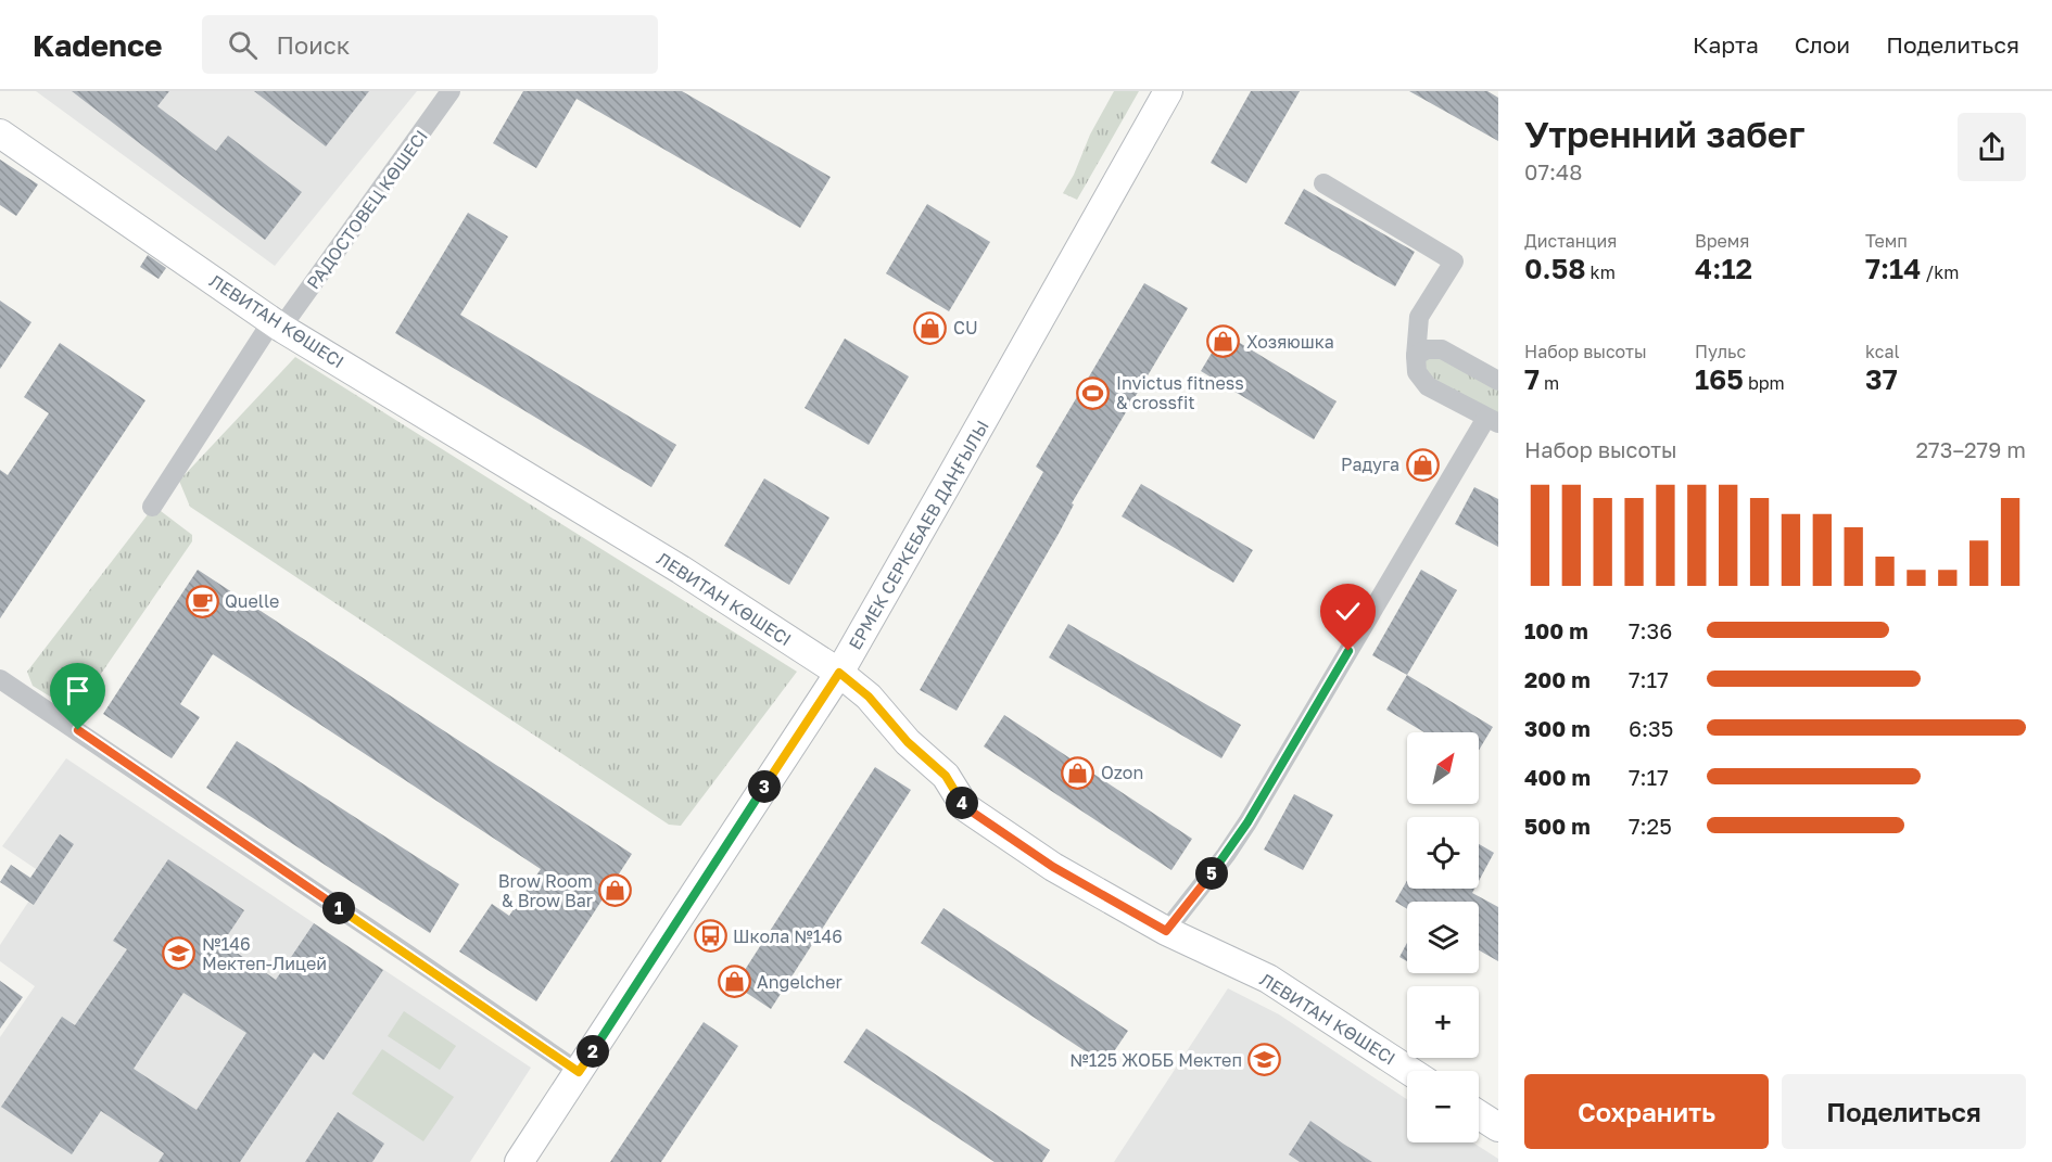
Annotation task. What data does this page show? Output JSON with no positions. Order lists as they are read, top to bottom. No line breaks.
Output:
{"streets":{"street":["РАДОСТОВЕЦ КӨШЕСІ","ЛЕВИТАН КӨШЕСІ","ЕРМЕК СЕРКЕБАЕВ ДАҢҒЫЛЫ"]},"crossings":[["РАДОСТОВЕЦ КӨШЕСІ","ЛЕВИТАН КӨШЕСІ"],["ЛЕВИТАН КӨШЕСІ","ЕРМЕК СЕРКЕБАЕВ ДАҢҒЫЛЫ"]],"places":{"shop":["CU","Хозяюшка","Радуга","Ozon","Brow Room & Brow Bar","Angelcher"],"sports":["Invictus fitness & crossfit"],"cafe":["Quelle"],"bus stop":["Школа №146"],"school or university":["№146 Мектеп-Лицей","№125 ЖОББ Мектеп"]},"north":"top right","page":{"header":"Kadence","search":"Поиск","nav":["Карта","Слои","Поделиться"],"heading":["Утренний забег","07:48"],"stats":[["Дистанция","0.58 km"],["Время","4:12"],["Темп","7:14 /km"],["Набор высоты","7 m"],["Пульс","165 bpm"],["kcal","37"]],"chart":["Набор высоты","273–279 m"],"list":[{"name":"100 m","note":"7:36"},{"name":"200 m","note":"7:17"},{"name":"300 m","note":"6:35"},{"name":"400 m","note":"7:17"},{"name":"500 m","note":"7:25"}],"map_buttons":["+","−"],"pins":["3","4","5","1","2"],"buttons":["Сохранить","Поделиться"]}}
